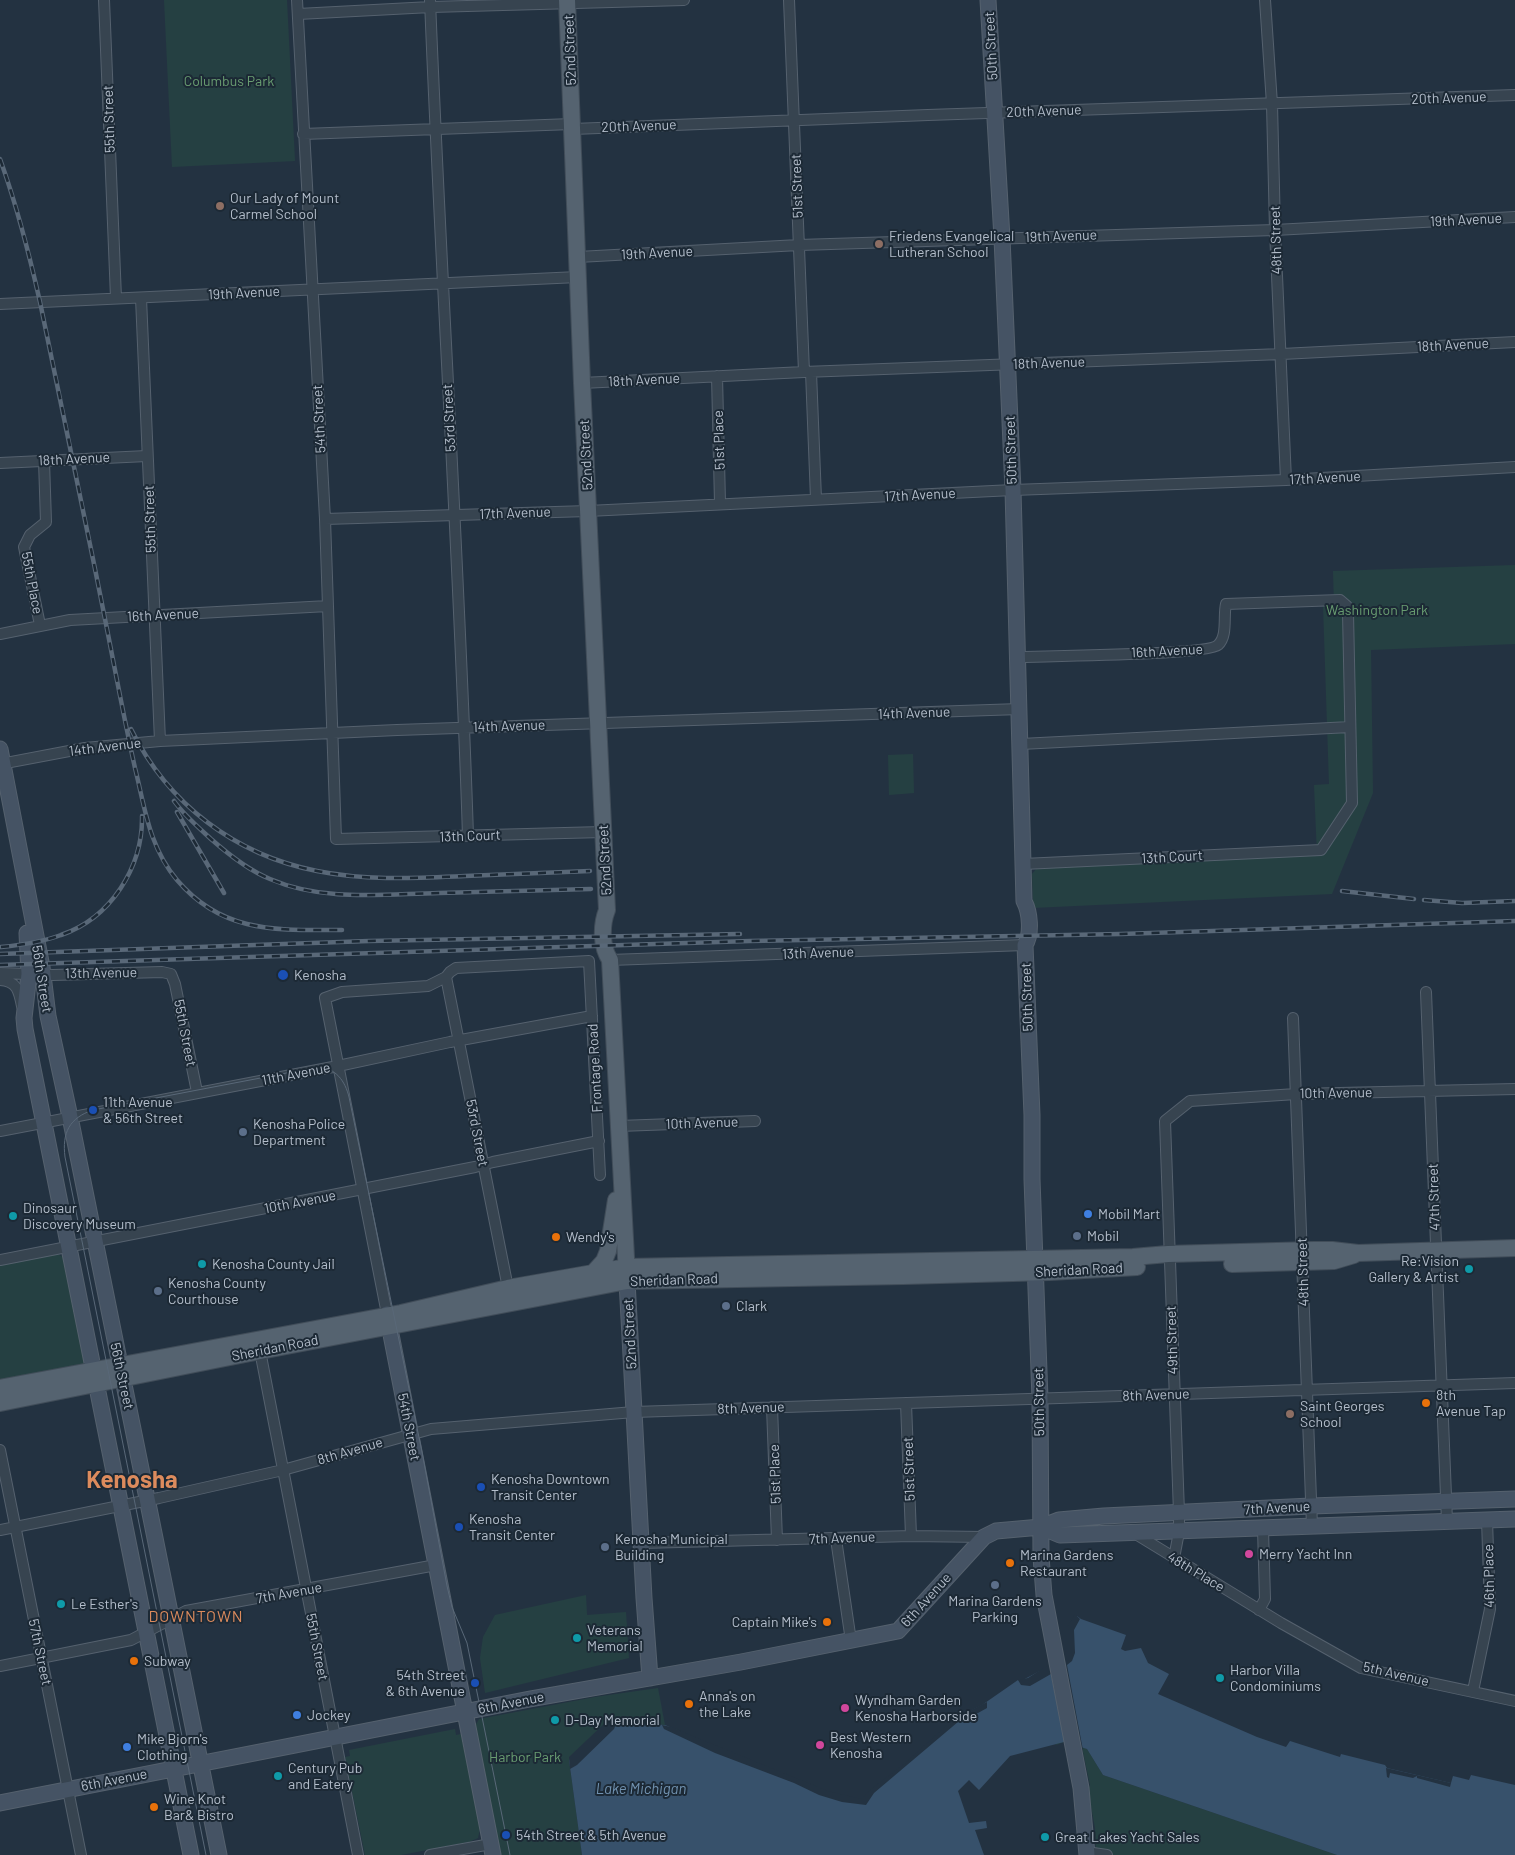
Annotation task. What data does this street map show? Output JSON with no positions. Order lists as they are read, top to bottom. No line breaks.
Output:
{"streets":{"main road":["52nd Street","Sheridan Road"],"street":["50th Street","20th Avenue","55th Street","51st Street","19th Avenue","48th Street","18th Avenue","53rd Street","54th Street","51st Place","17th Avenue","55th Place","16th Avenue","14th Avenue","13th Court","13th Avenue","56th Street","Frontage Road","11th Avenue","10th Avenue","47th Street","49th Street","8th Avenue","7th Avenue","48th Place","46th Place","6th Avenue","57th Street","5th Avenue"]},"crossings":[["50th Street","20th Avenue"],["50th Street","19th Avenue"],["50th Street","18th Avenue"],["50th Street","17th Avenue"],["50th Street","16th Avenue"],["50th Street","14th Avenue"],["50th Street","13th Court"],["50th Street","13th Avenue"],["50th Street","Sheridan Road"],["50th Street","8th Avenue"],["50th Street","7th Avenue"],["52nd Street","20th Avenue"],["52nd Street","19th Avenue"],["52nd Street","18th Avenue"],["52nd Street","17th Avenue"],["52nd Street","14th Avenue"],["52nd Street","13th Court"],["52nd Street","13th Avenue"],["52nd Street","10th Avenue"],["52nd Street","Sheridan Road"],["52nd Street","8th Avenue"],["52nd Street","7th Avenue"],["52nd Street","6th Avenue"],["20th Avenue","51st Street"],["20th Avenue","48th Street"],["20th Avenue","53rd Street"],["20th Avenue","54th Street"],["55th Street","19th Avenue"],["55th Street","18th Avenue"],["55th Street","16th Avenue"],["55th Street","14th Avenue"],["55th Street","13th Avenue"],["55th Street","11th Avenue"],["55th Street","Sheridan Road"],["55th Street","8th Avenue"],["55th Street","7th Avenue"],["55th Street","6th Avenue"],["51st Street","19th Avenue"],["51st Street","18th Avenue"],["51st Street","17th Avenue"],["51st Street","8th Avenue"],["51st Street","7th Avenue"],["19th Avenue","48th Street"],["19th Avenue","53rd Street"],["19th Avenue","54th Street"],["48th Street","18th Avenue"],["48th Street","17th Avenue"],["48th Street","10th Avenue"],["48th Street","Sheridan Road"],["48th Street","8th Avenue"],["48th Street","7th Avenue"],["18th Avenue","51st Place"],["18th Avenue","55th Place"],["53rd Street","54th Street"],["53rd Street","17th Avenue"],["53rd Street","14th Avenue"],["53rd Street","13th Court"],["53rd Street","Frontage Road"],["53rd Street","11th Avenue"],["53rd Street","10th Avenue"],["53rd Street","Sheridan Road"],["54th Street","17th Avenue"],["54th Street","16th Avenue"],["54th Street","14th Avenue"],["54th Street","13th Court"],["54th Street","Frontage Road"],["54th Street","11th Avenue"],["54th Street","10th Avenue"],["54th Street","Sheridan Road"],["54th Street","8th Avenue"],["54th Street","7th Avenue"],["54th Street","6th Avenue"],["51st Place","17th Avenue"],["51st Place","8th Avenue"],["51st Place","7th Avenue"],["55th Place","16th Avenue"],["16th Avenue","13th Court"],["14th Avenue","56th Street"],["13th Avenue","56th Street"],["56th Street","11th Avenue"],["56th Street","10th Avenue"],["56th Street","Sheridan Road"],["56th Street","8th Avenue"],["56th Street","7th Avenue"],["56th Street","6th Avenue"],["Frontage Road","11th Avenue"],["Frontage Road","10th Avenue"],["10th Avenue","47th Street"],["10th Avenue","49th Street"],["47th Street","Sheridan Road"],["47th Street","8th Avenue"],["47th Street","7th Avenue"],["Sheridan Road","49th Street"],["49th Street","8th Avenue"],["49th Street","7th Avenue"],["49th Street","48th Place"],["8th Avenue","57th Street"],["7th Avenue","48th Place"],["7th Avenue","46th Place"],["7th Avenue","6th Avenue"],["7th Avenue","57th Street"],["48th Place","5th Avenue"],["46th Place","5th Avenue"],["6th Avenue","57th Street"]],"districts":["Kenosha","DOWNTOWN"],"water":["Lake Michigan"],"parks":["Columbus Park","Washington Park","Harbor Park"],"places":["Our Lady of Mount Carmel School","Friedens Evangelical Lutheran School","Kenosha","11th Avenue & 56th Street","Kenosha Police Department","Mobil Mart","Dinosaur Discovery Museum","Mobil","Wendy's","Kenosha County Jail","Re:Vision Gallery & Artist","Kenosha County Courthouse","Clark","8th Avenue Tap","Saint Georges School","Kenosha Downtown Transit Center","Kenosha Transit Center","Kenosha Municipal Building","Merry Yacht Inn","Marina Gardens Restaurant","Marina Gardens Parking","Le Esther's","Captain Mike's","Veterans Memorial","Subway","Harbor Villa Condominiums","54th Street & 6th Avenue","Anna's on the Lake","Wyndham Garden Kenosha Harborside","Jockey","D-Day Memorial","Best Western Kenosha","Mike Bjorn's Clothing","Century Pub and Eatery","Wine Knot Bar& Bistro","54th Street & 5th Avenue","Great Lakes Yacht Sales"]}
